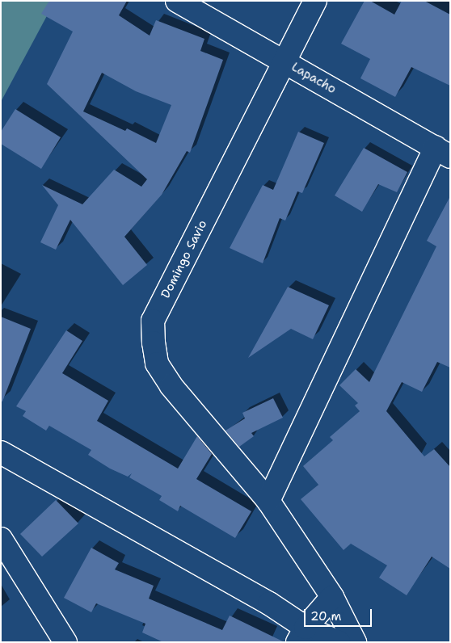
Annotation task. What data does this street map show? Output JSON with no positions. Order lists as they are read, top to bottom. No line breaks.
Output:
{"streets":{"street":["Lapacho","Domingo Savio"]},"crossings":[["Lapacho","Domingo Savio"]],"scale_bar":"20 m"}
